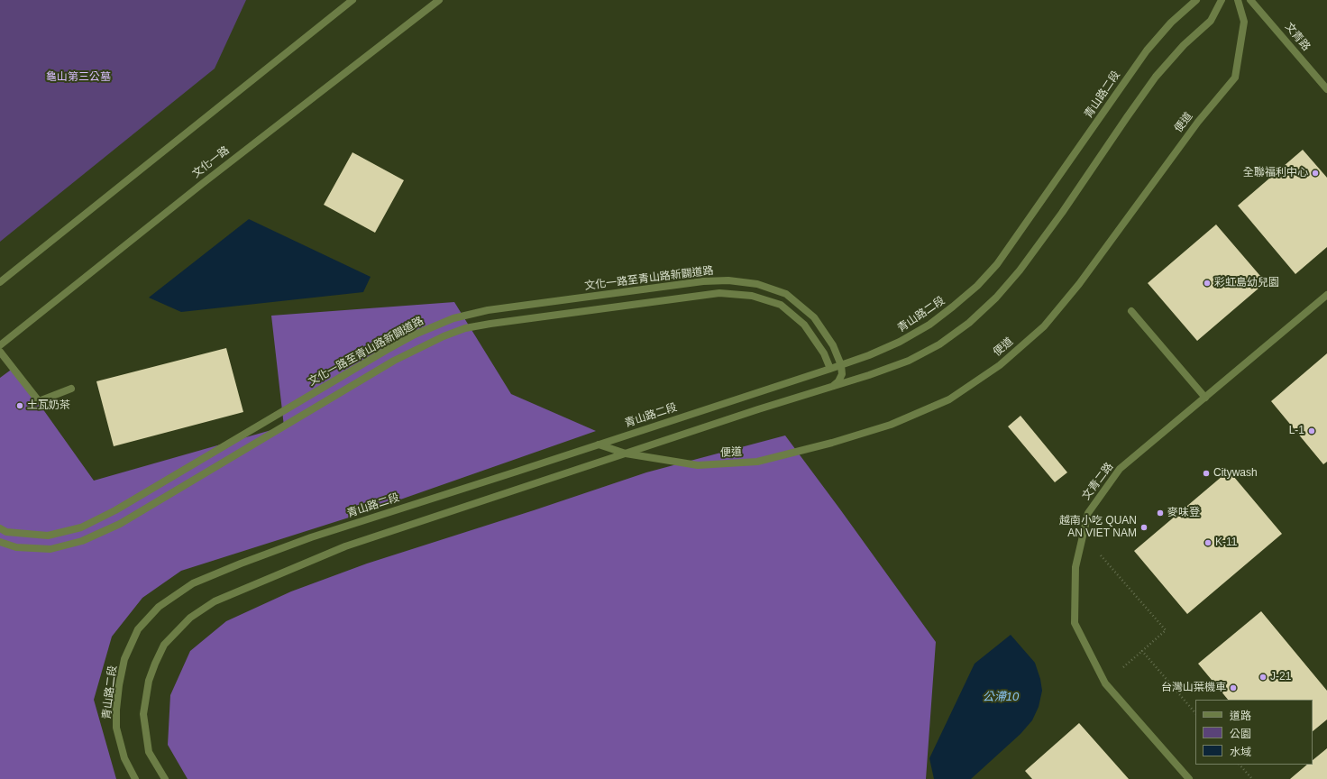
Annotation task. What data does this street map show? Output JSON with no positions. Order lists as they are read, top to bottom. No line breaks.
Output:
{"streets":{"street":["文青路","青山路二段","便道","文化一路","文化一路至青山路新闢道路","文青二路"]},"crossings":[["青山路二段","便道"],["青山路二段","文化一路至青山路新闢道路"]],"water":["公滯10"],"parks":["龜山第三公墓"],"places":["全聯福利中心","彩虹島幼兒園","土瓦奶茶","L-1","Citywash","麥味登","越南小吃 QUAN AN VIET NAM","K-11","J-21","台灣山葉機車"],"legend":["道路","公園","水域"]}
